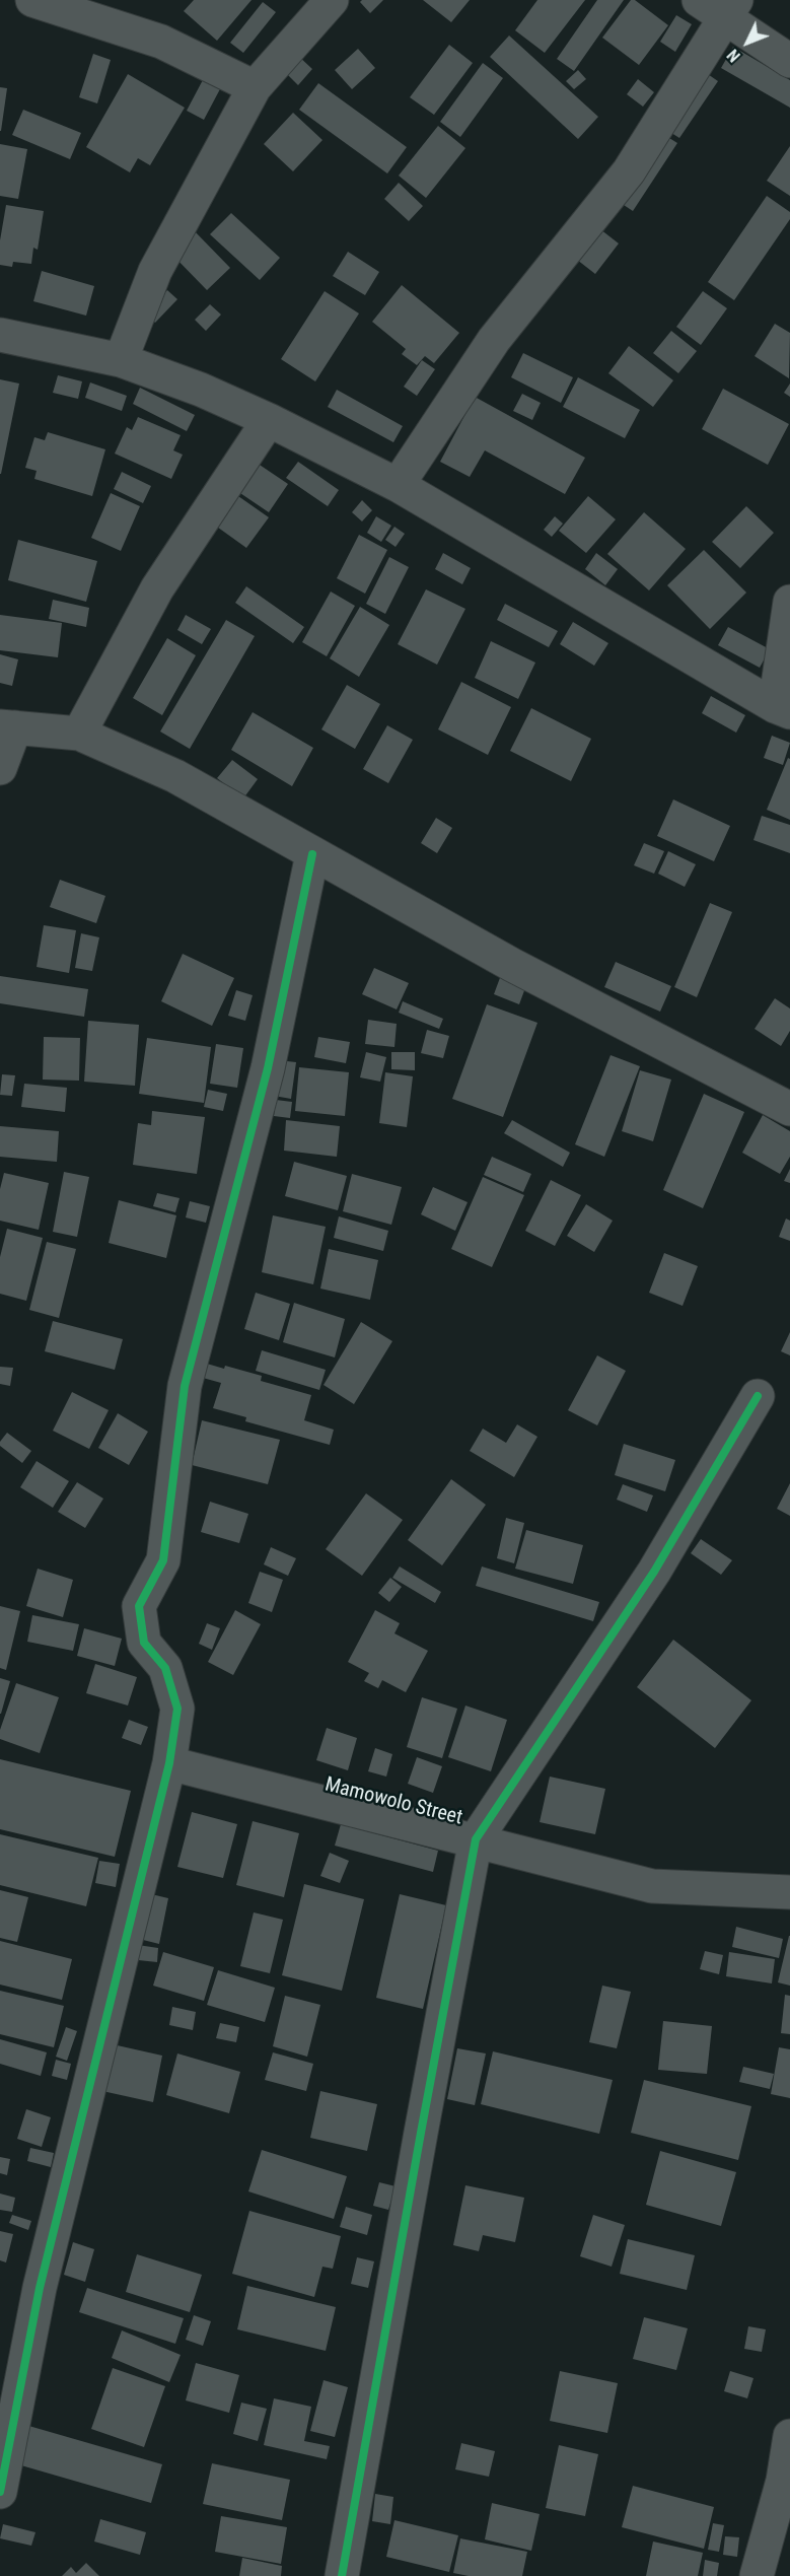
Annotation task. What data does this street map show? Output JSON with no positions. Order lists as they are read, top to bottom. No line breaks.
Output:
{"streets":{"street":["Mamowolo Street"]},"north":"bottom left"}
